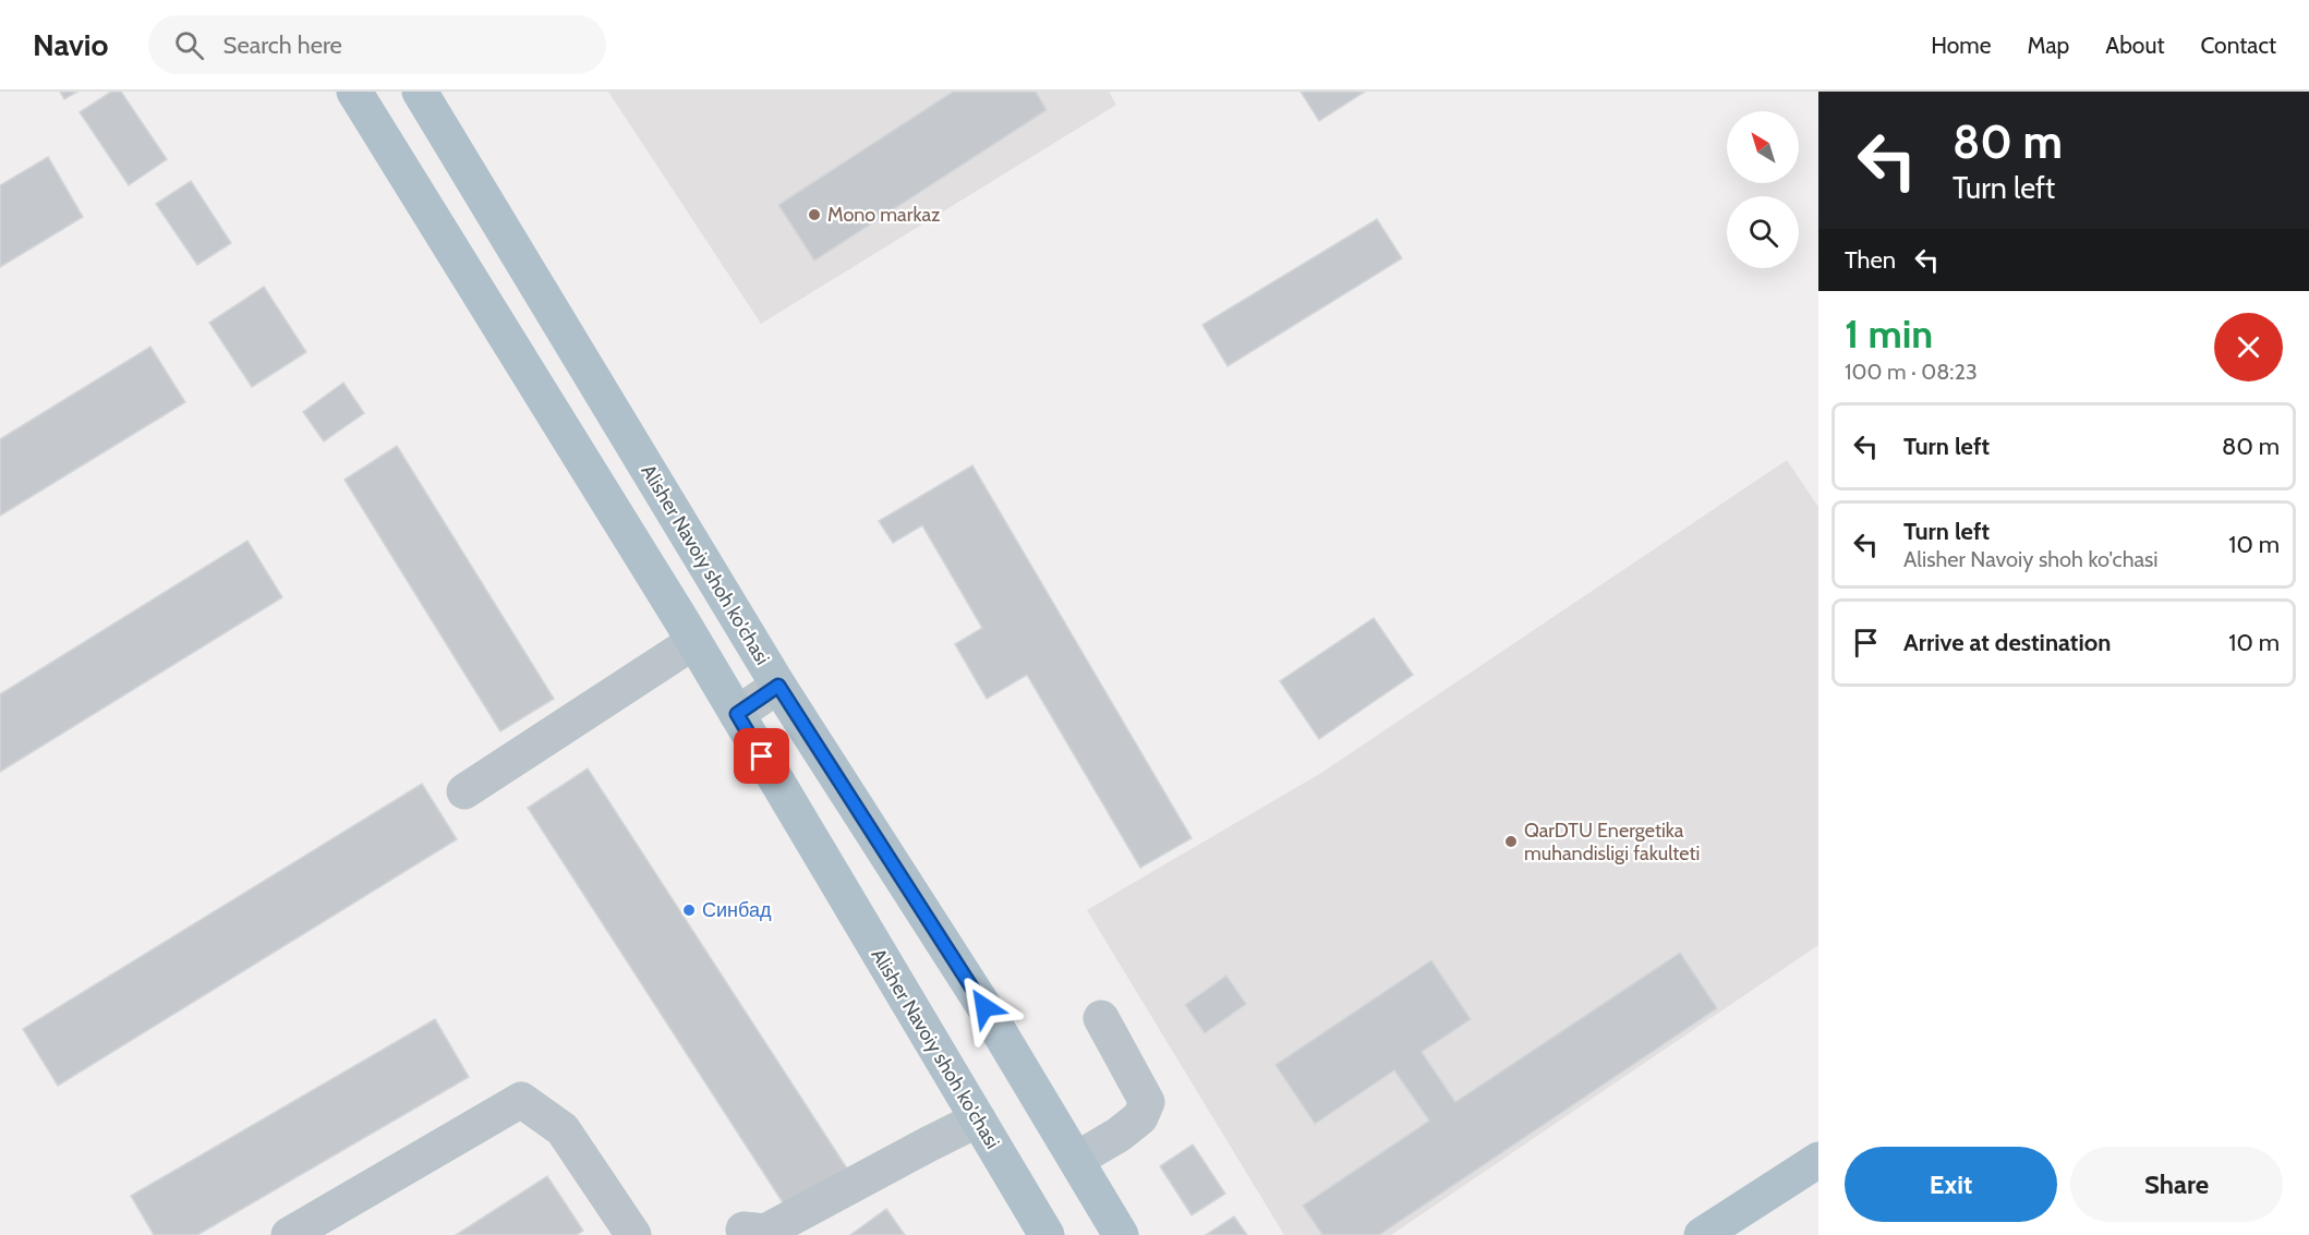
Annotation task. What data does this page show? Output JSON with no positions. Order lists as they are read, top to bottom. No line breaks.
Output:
{"streets":{"main road":["Alisher Navoiy shoh ko'chasi"]},"places":["Mono markaz","QarDTU Energetika muhandisligi fakulteti","Синбад"],"north":"top left","page":{"header":"Navio","search":"Search here","nav":["Home","Map","About","Contact"],"turn":["80 m","Turn left"],"then":"Then","heading":["1 min","100 m · 08:23"],"list":[{"name":"Turn left","value":"80 m"},{"name":"Turn left","note":"Alisher Navoiy shoh ko'chasi","value":"10 m"},{"name":"Arrive at destination","value":"10 m"}],"buttons":["Exit","Share"]}}
